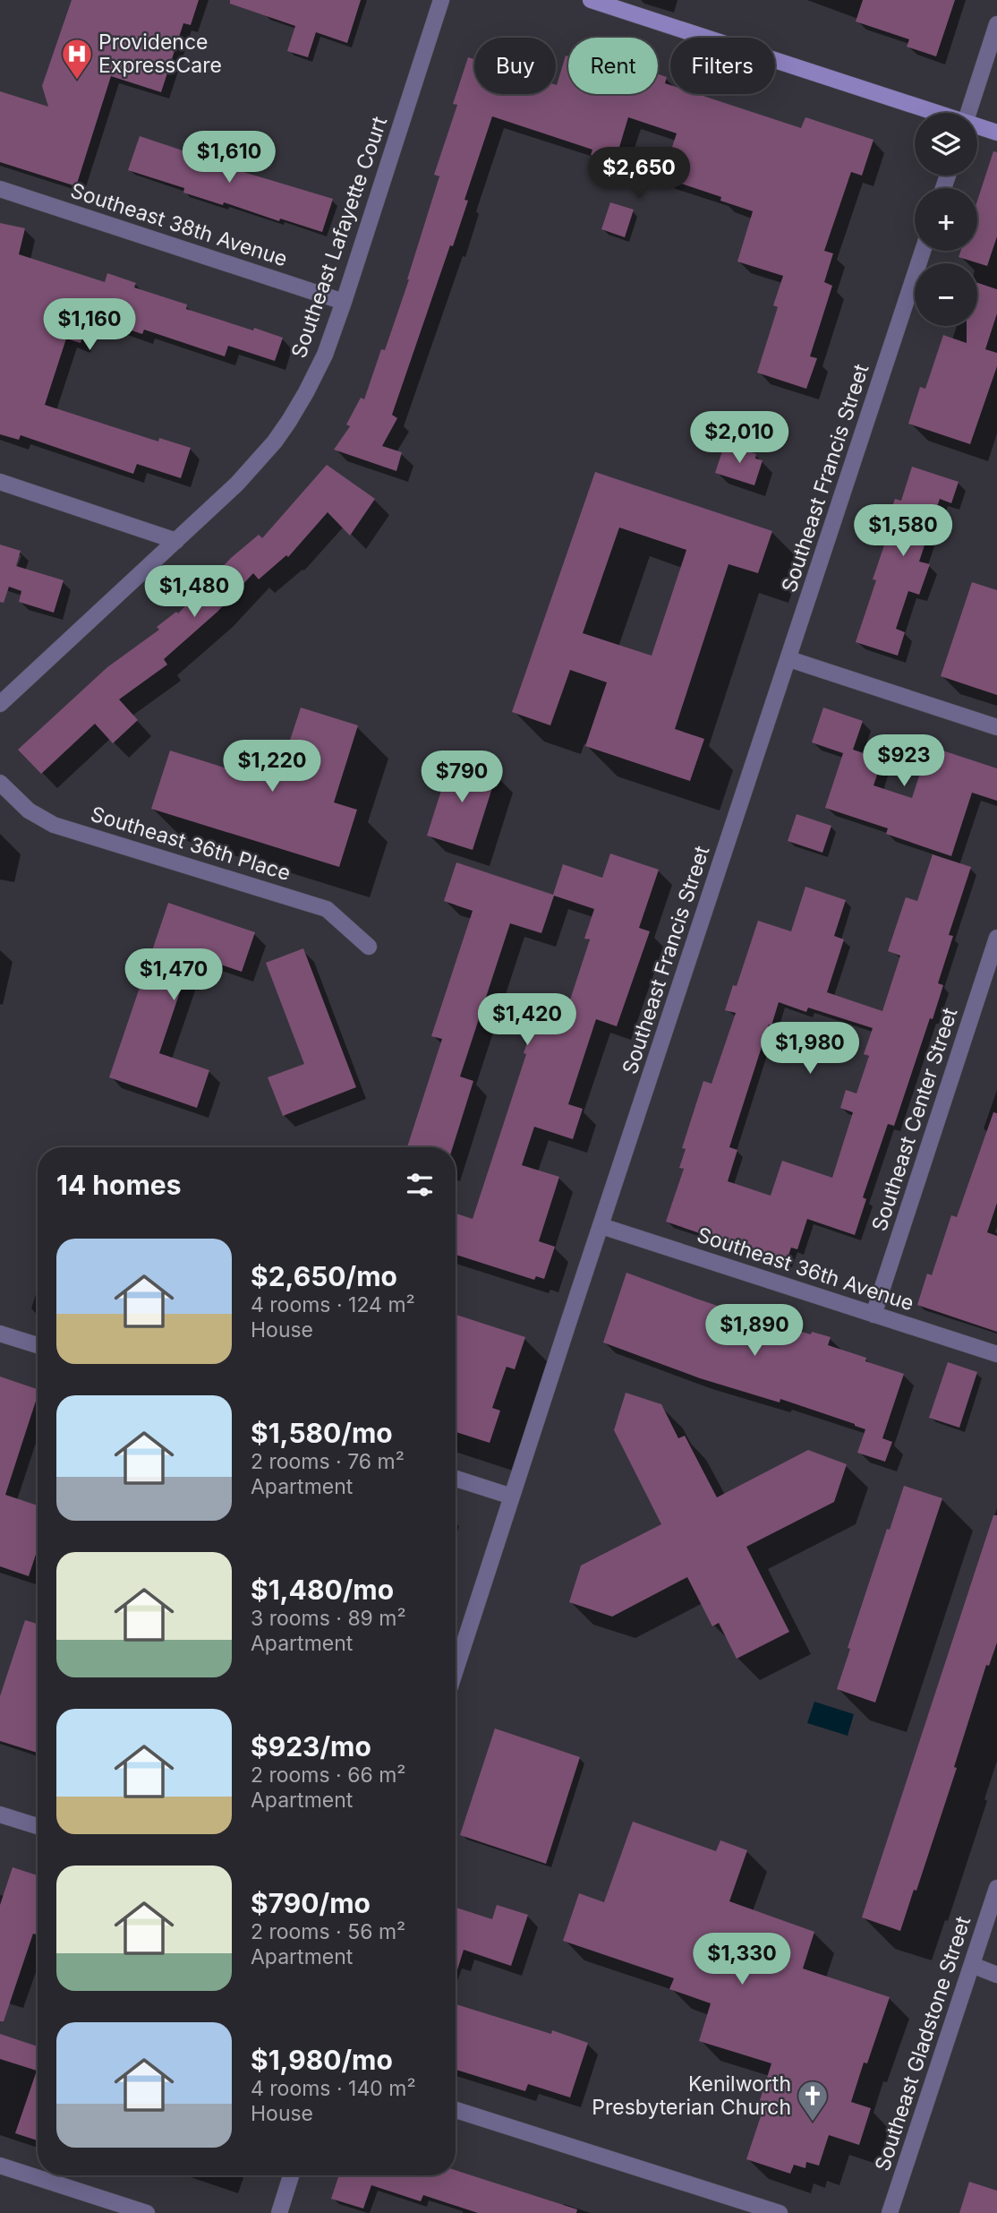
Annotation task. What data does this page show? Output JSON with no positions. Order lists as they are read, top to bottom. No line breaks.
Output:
{"streets":{"street":["Southeast 38th Avenue","Southeast Lafayette Court","Southeast Francis Street","Southeast 36th Place","Southeast Center Street","Southeast 36th Avenue","Southeast Gladstone Street"]},"crossings":[["Southeast 38th Avenue","Southeast Lafayette Court"],["Southeast Francis Street","Southeast 36th Avenue"],["Southeast Center Street","Southeast 36th Avenue"]],"places":{"hospital":["Providence ExpressCare"],"church":["Kenilworth Presbyterian Church"]},"page":{"chip":["Buy","Rent","Filters"],"map_buttons":["+","−"],"price":["$1,610","$2,650","$1,160","$2,010","$1,580","$1,480","$923","$1,220","$790","$1,470","$1,420","$1,980","$1,890","$1,330"],"heading":"14 homes","list":[{"name":"$2,650/mo","note":"4 rooms · 124 m² · House"},{"name":"$1,580/mo","note":"2 rooms · 76 m² · Apartment"},{"name":"$1,480/mo","note":"3 rooms · 89 m² · Apartment"},{"name":"$923/mo","note":"2 rooms · 66 m² · Apartment"},{"name":"$790/mo","note":"2 rooms · 56 m² · Apartment"},{"name":"$1,980/mo","note":"4 rooms · 140 m² · House"}]}}
